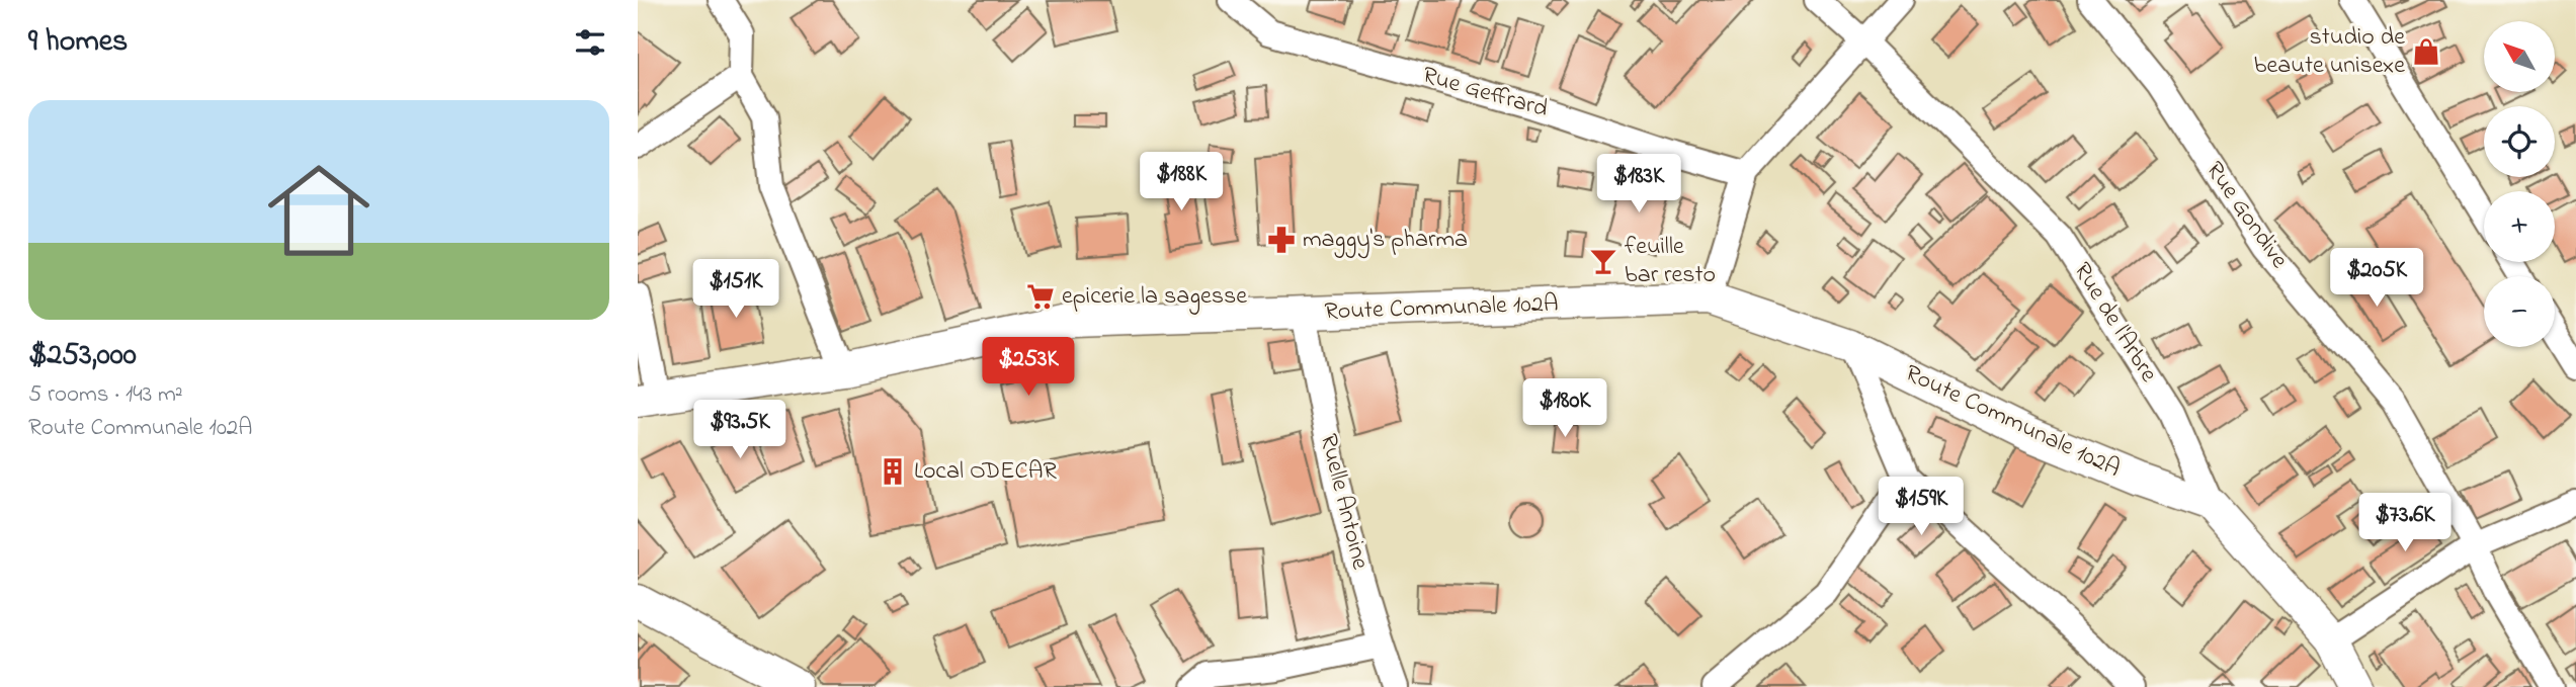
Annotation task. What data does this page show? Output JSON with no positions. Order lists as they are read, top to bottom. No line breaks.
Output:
{"streets":{"street":["Rue Geffrard","Rue Gondive","Route Communale 102A","Rue de l'Arbre","Ruelle Antoine"]},"crossings":[["Route Communale 102A","Rue de l'Arbre"],["Route Communale 102A","Ruelle Antoine"]],"places":{"shop":["studio de beaute unisexe"],"pharmacy":["maggy's pharma"],"bar":["feuille bar resto"],"supermarket":["epicerie la sagesse"],"building":["Local ODECAR"]},"north":"top left","page":{"heading":"9 homes","map_buttons":["+","−"],"list":[{"name":"$253,000","note":"5 rooms · 143 m² · Route Communale 102A"}],"price":["$188K","$183K","$205K","$151K","$253K","$180K","$93.5K","$159K","$73.6K"]}}
